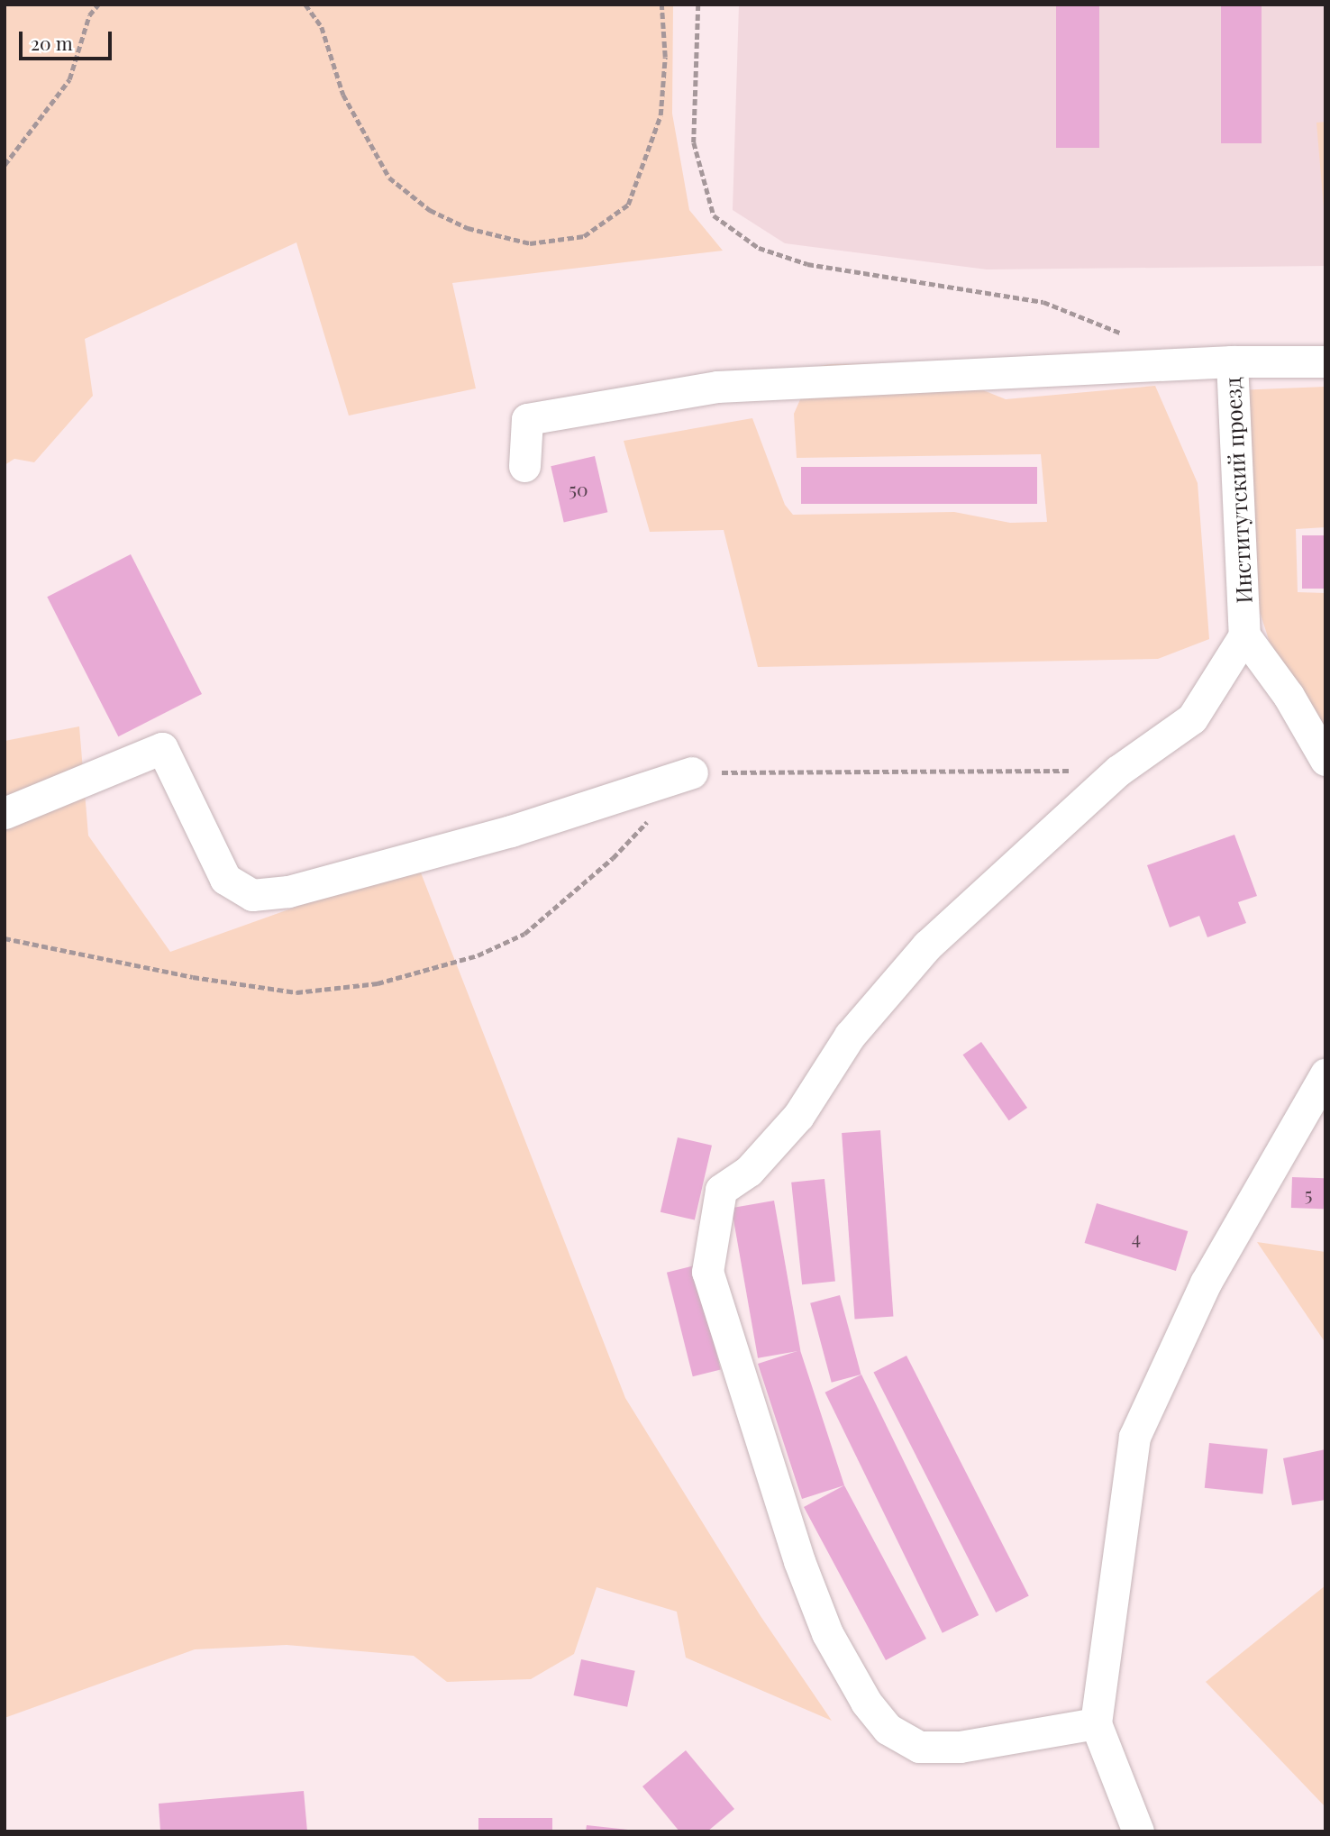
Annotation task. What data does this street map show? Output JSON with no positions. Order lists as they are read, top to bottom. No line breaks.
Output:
{"streets":{"street":["Институтский проезд"]},"house_numbers":["50","5","4"],"scale_bar":"20 m"}
